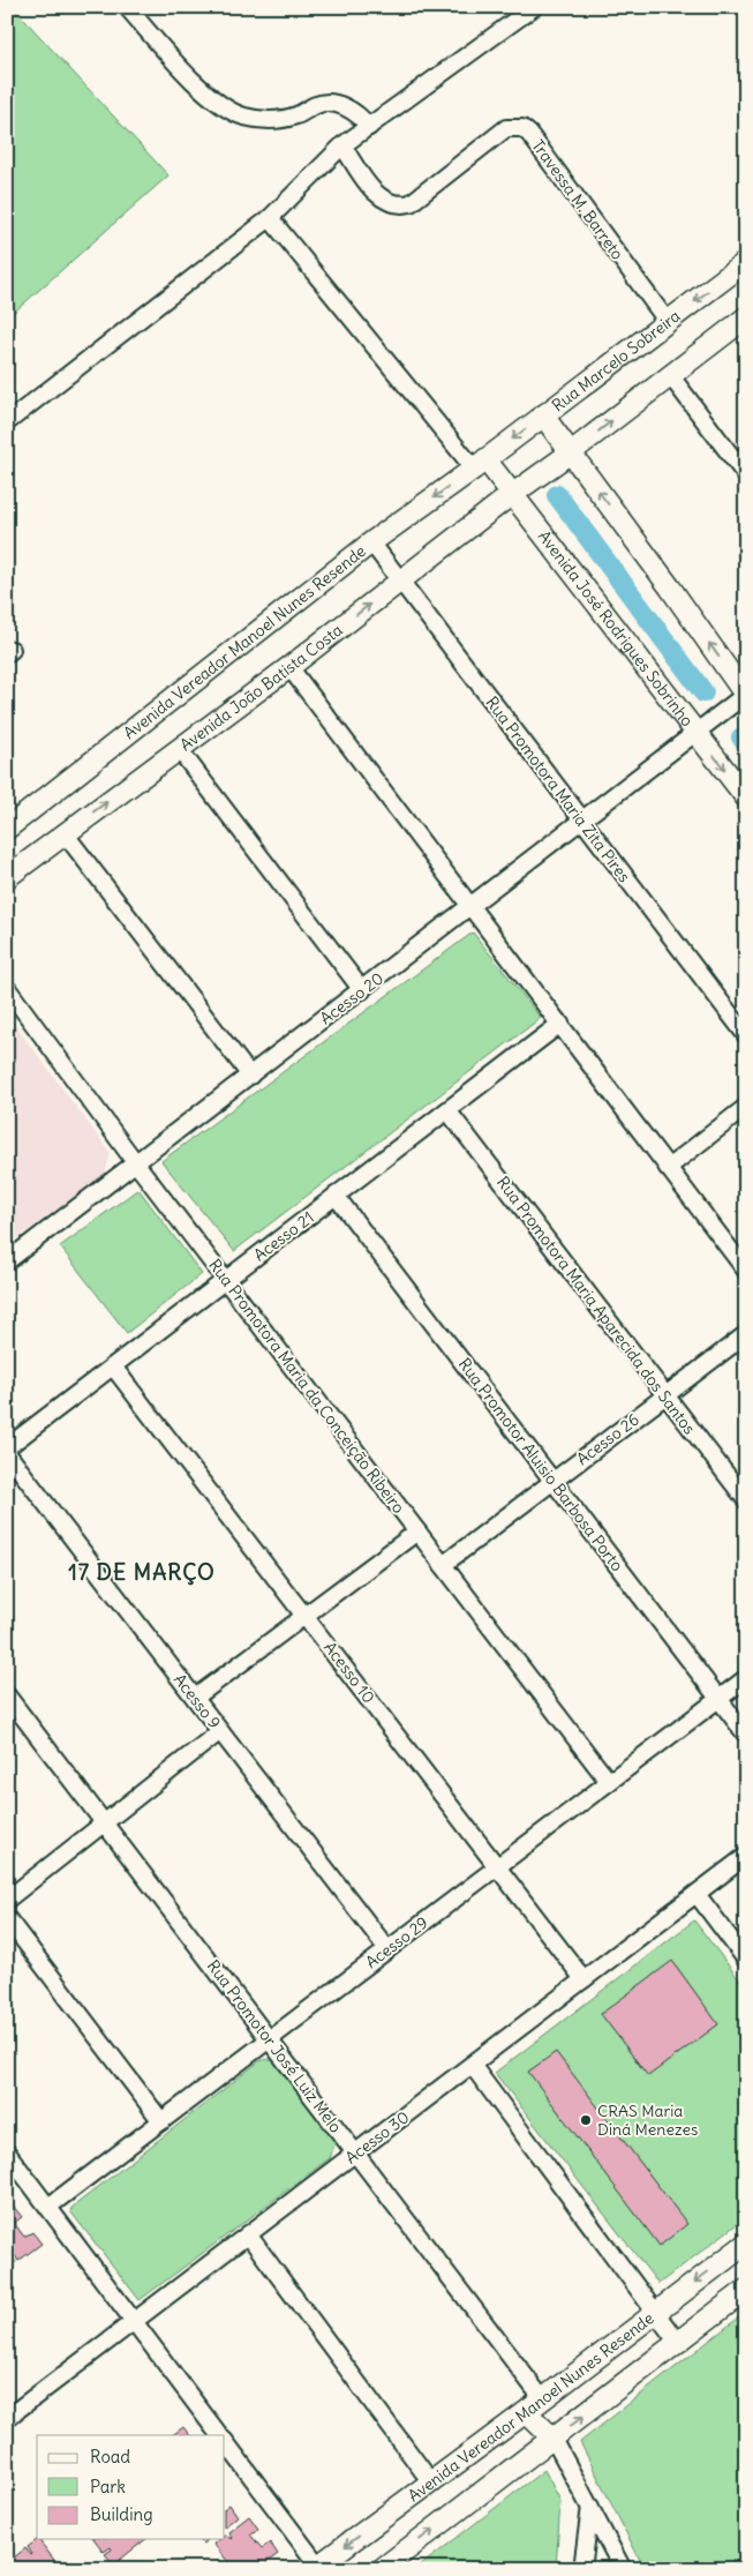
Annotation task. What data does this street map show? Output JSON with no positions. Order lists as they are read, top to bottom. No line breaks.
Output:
{"streets":{"street":["Travessa M. Barreto","Rua Marcelo Sobreira","Avenida José Rodrigues Sobrinho","Avenida Vereador Manoel Nunes Resende","Avenida João Batista Costa","Rua Promotora Maria Zita Pires","Acesso 20","Acesso 21","Rua Promotora Maria Aparecida dos Santos","Rua Promotora Maria da Conceição Ribeiro","Acesso 26","Rua Promotor Aluisio Barbosa Porto","Acesso 10","Acesso 9","Acesso 29","Rua Promotor José Luiz Melo","Acesso 30"]},"crossings":[["Travessa M. Barreto","Rua Marcelo Sobreira"],["Rua Marcelo Sobreira","Avenida José Rodrigues Sobrinho"],["Rua Marcelo Sobreira","Avenida Vereador Manoel Nunes Resende"],["Avenida José Rodrigues Sobrinho","Avenida Vereador Manoel Nunes Resende"],["Avenida José Rodrigues Sobrinho","Avenida João Batista Costa"],["Avenida José Rodrigues Sobrinho","Acesso 20"],["Avenida Vereador Manoel Nunes Resende","Rua Promotora Maria Zita Pires"],["Avenida Vereador Manoel Nunes Resende","Rua Promotor José Luiz Melo"],["Avenida João Batista Costa","Rua Promotora Maria Zita Pires"],["Rua Promotora Maria Zita Pires","Acesso 20"],["Acesso 20","Rua Promotora Maria da Conceição Ribeiro"],["Acesso 21","Rua Promotora Maria Aparecida dos Santos"],["Acesso 21","Rua Promotora Maria da Conceição Ribeiro"],["Acesso 21","Rua Promotor Aluisio Barbosa Porto"],["Acesso 21","Acesso 10"],["Rua Promotora Maria Aparecida dos Santos","Acesso 26"],["Rua Promotora Maria da Conceição Ribeiro","Acesso 26"],["Rua Promotora Maria da Conceição Ribeiro","Acesso 29"],["Acesso 26","Rua Promotor Aluisio Barbosa Porto"],["Rua Promotor Aluisio Barbosa Porto","Acesso 29"],["Acesso 10","Acesso 29"],["Acesso 10","Acesso 30"],["Acesso 9","Acesso 29"],["Acesso 29","Rua Promotor José Luiz Melo"],["Rua Promotor José Luiz Melo","Acesso 30"]],"one_way":["Avenida João Batista Costa"],"districts":["17 DE MARÇO"],"places":["CRAS Maria Diná Menezes"],"legend":["Road","Park","Building"]}
